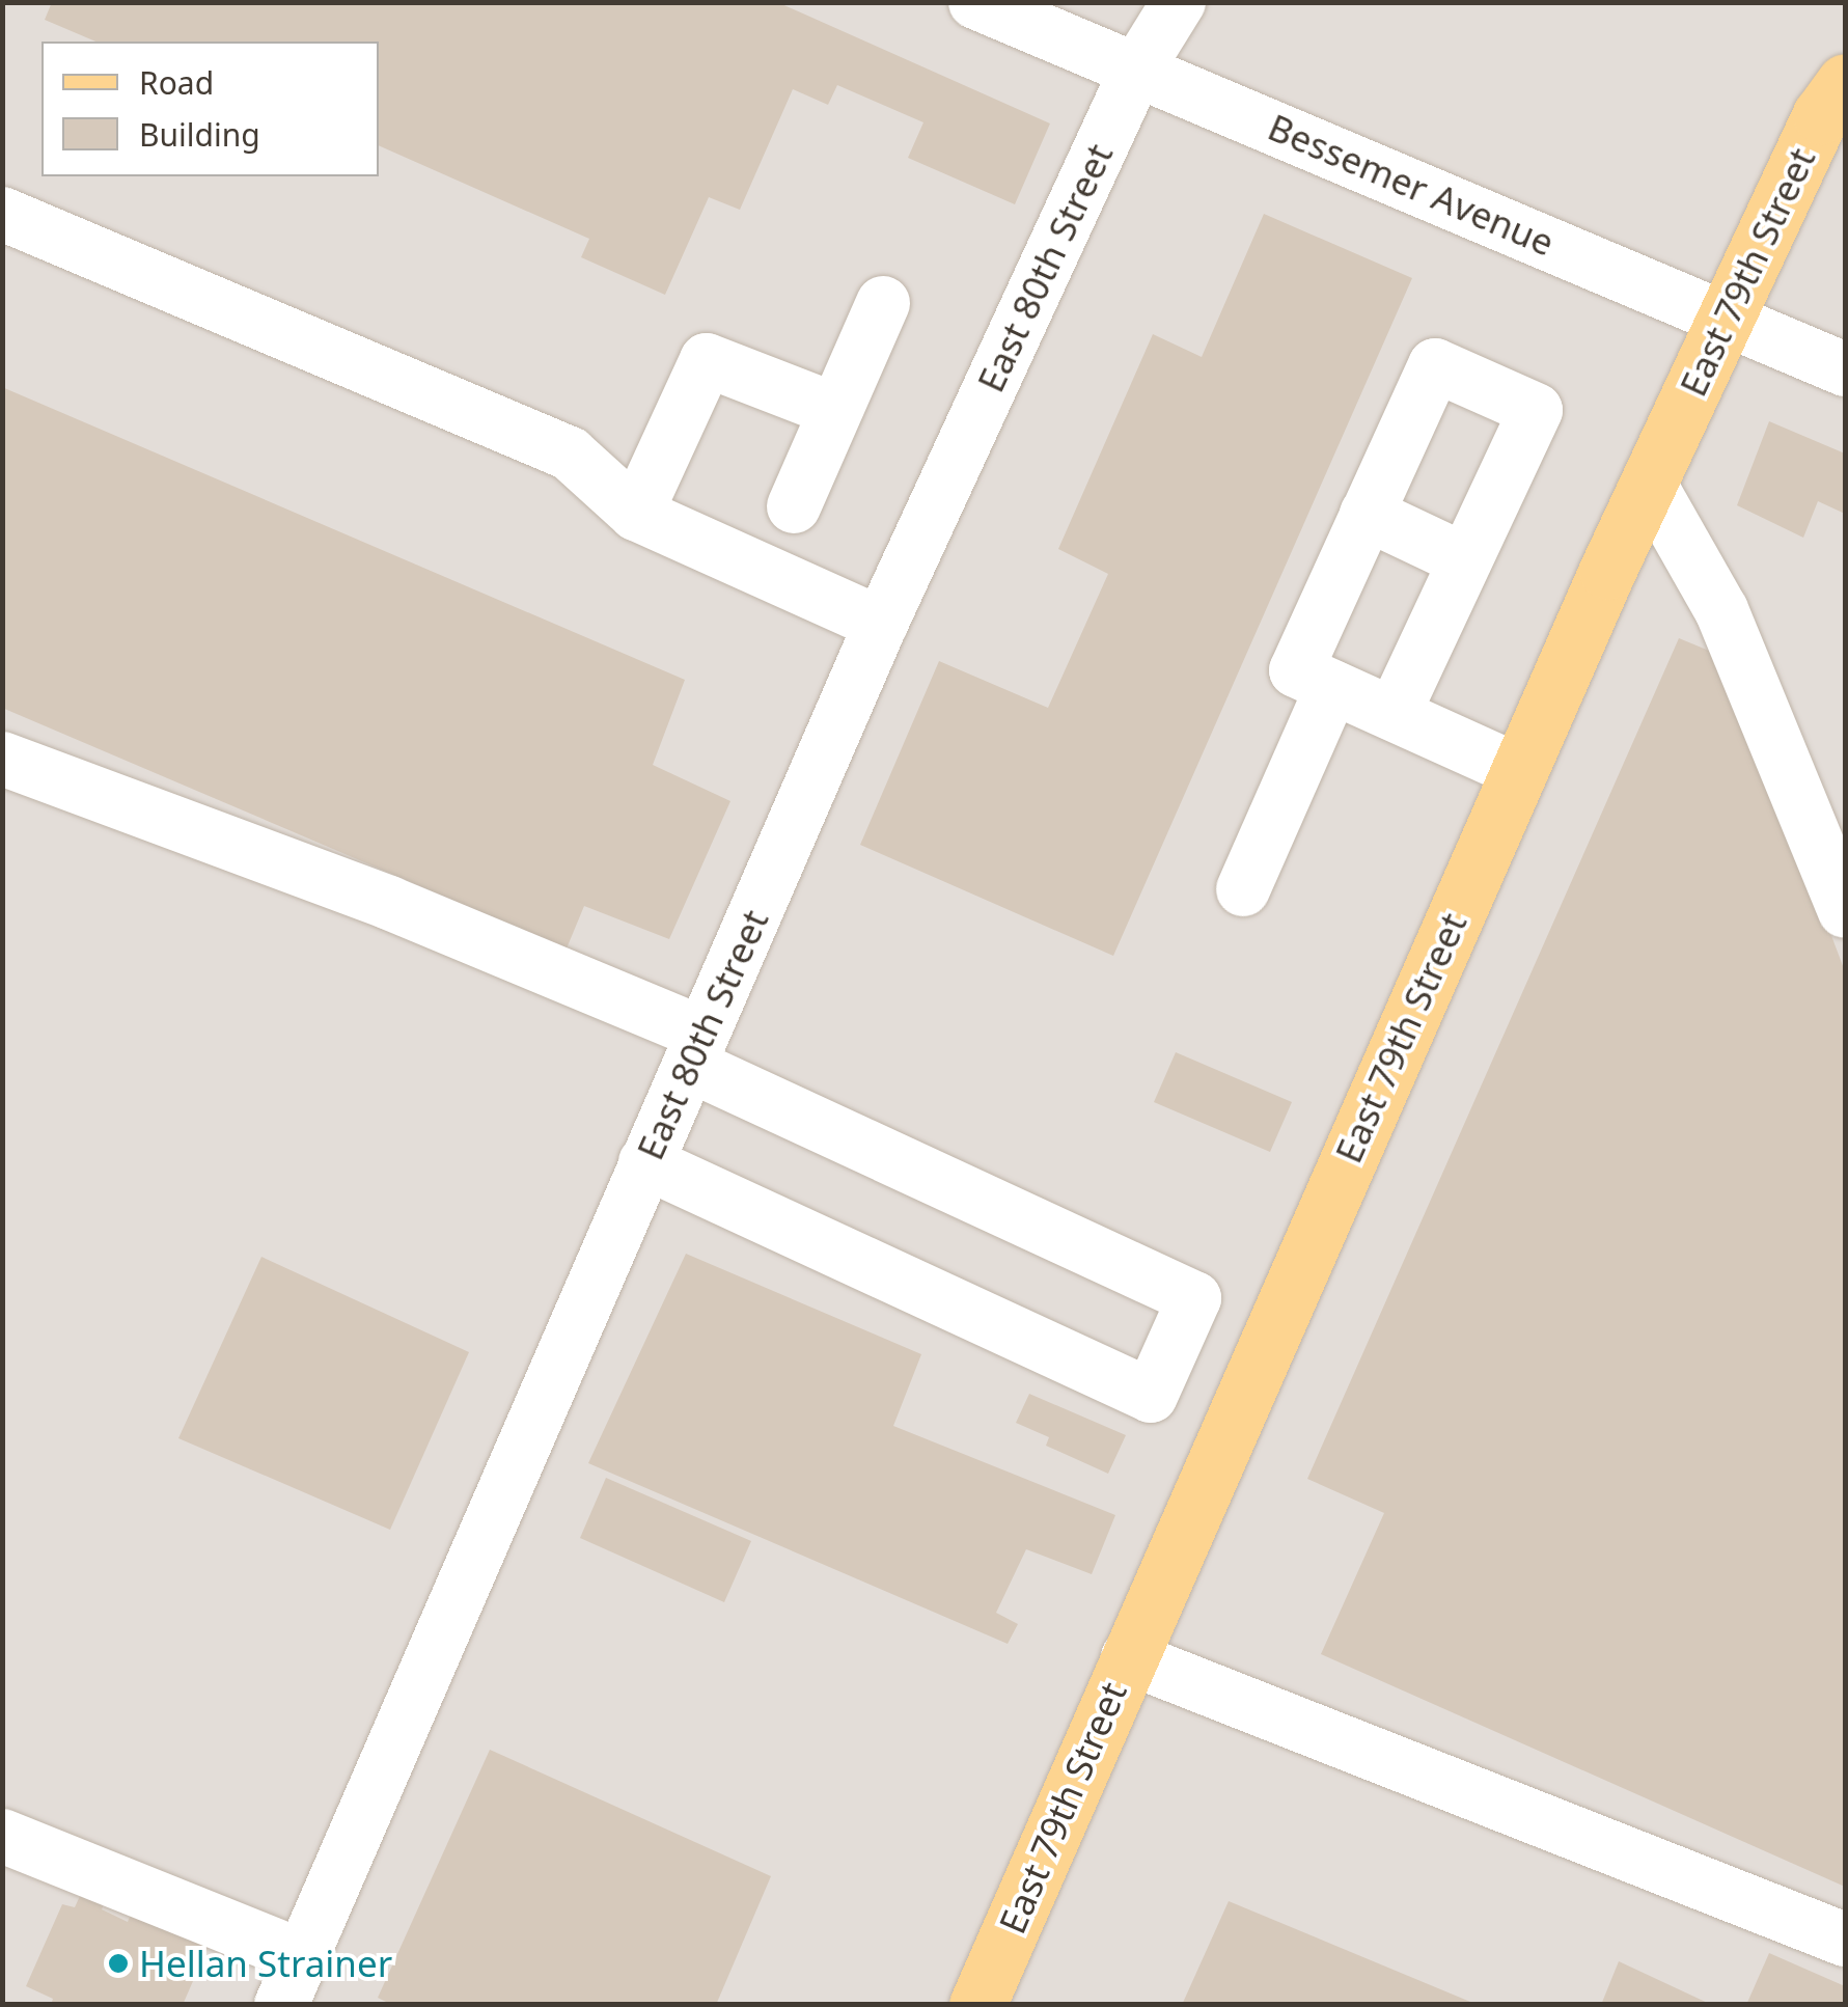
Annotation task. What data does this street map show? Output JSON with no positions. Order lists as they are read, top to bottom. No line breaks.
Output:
{"streets":{"main road":["East 79th Street"],"street":["Bessemer Avenue","East 80th Street"]},"crossings":[["Bessemer Avenue","East 80th Street"],["Bessemer Avenue","East 79th Street"]],"places":["Hellan Strainer"],"legend":["Road","Building"]}
